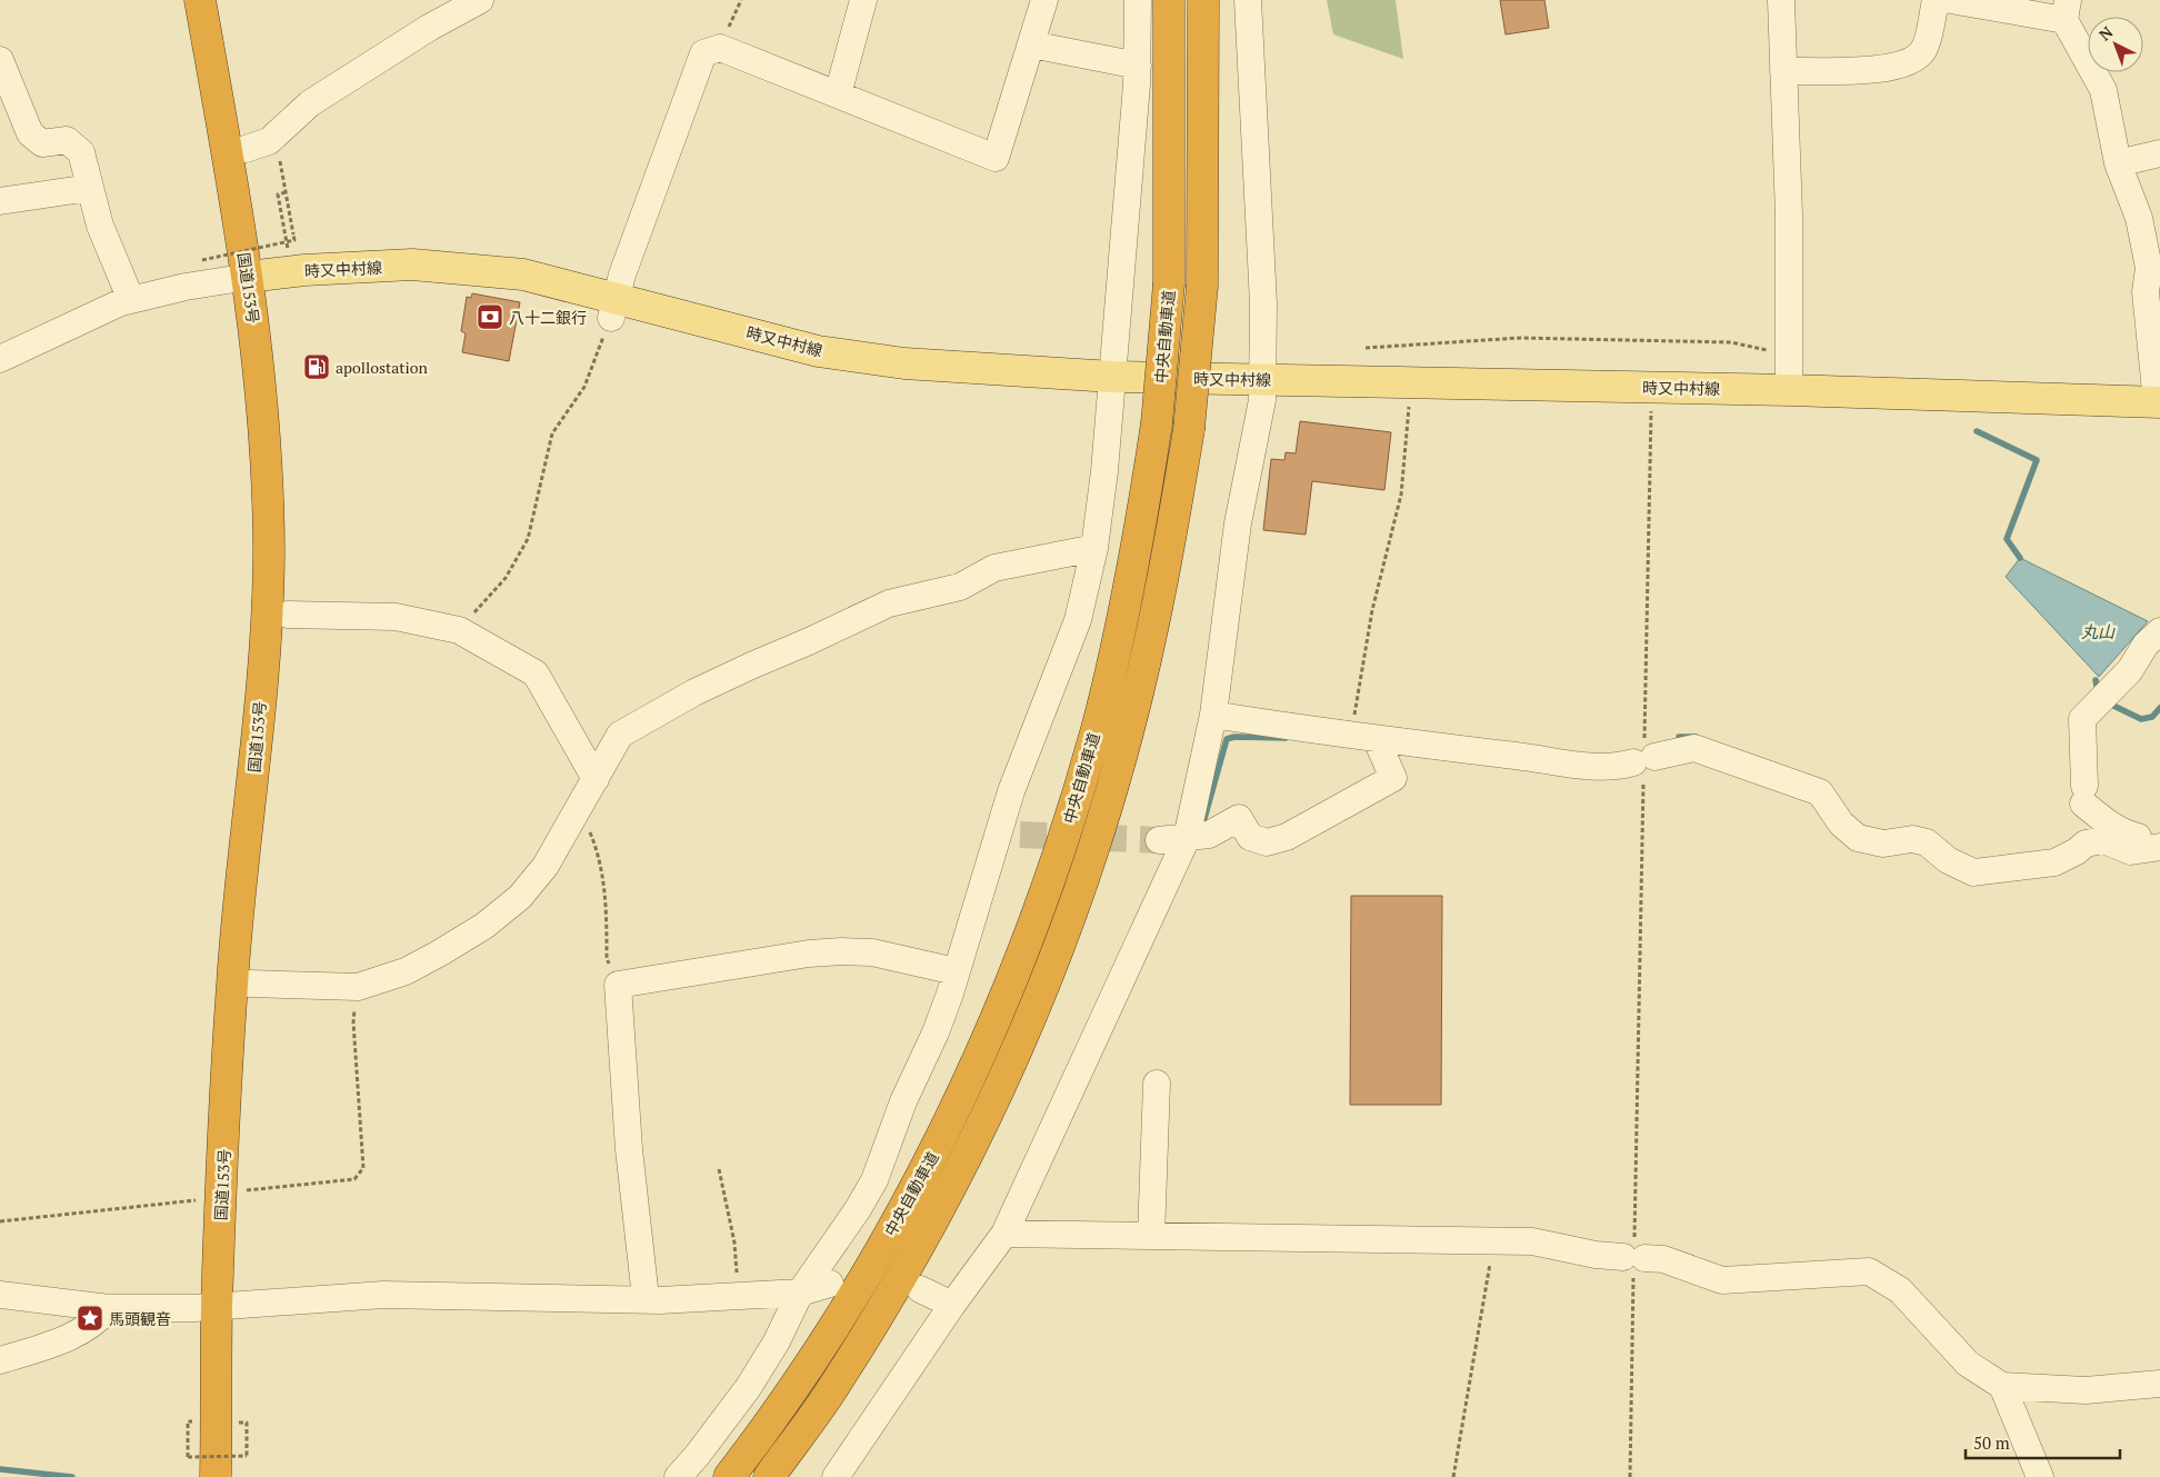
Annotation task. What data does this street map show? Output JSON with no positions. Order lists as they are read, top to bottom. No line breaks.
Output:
{"streets":{"highway":["国道153号","中央自動車道"],"main road":["時又中村線"]},"crossings":[["時又中村線","国道153号"]],"water":["丸山"],"places":{"bank":["八十二銀行"],"fuel station":["apollostation"],"place":["馬頭観音"]},"scale_bar":"50 m","north":"top left"}
